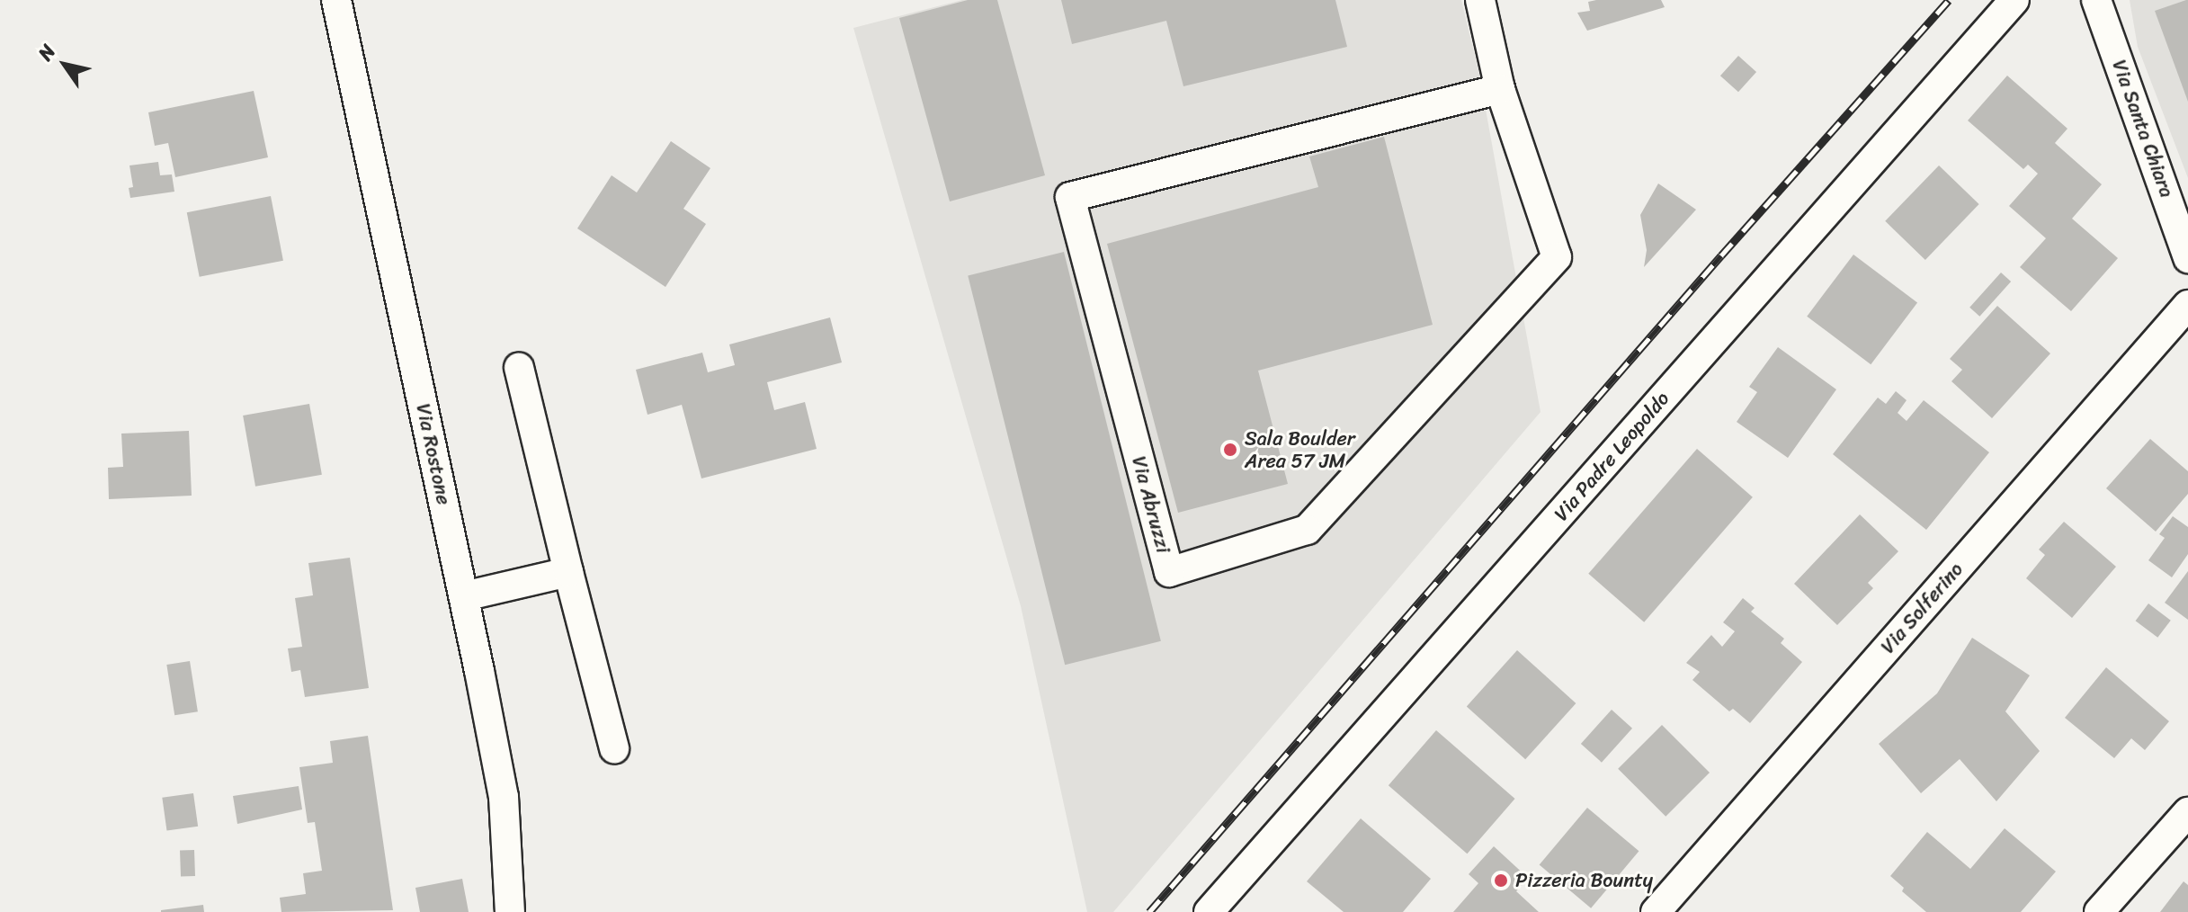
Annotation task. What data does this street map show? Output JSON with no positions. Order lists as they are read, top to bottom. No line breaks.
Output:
{"streets":{"street":["Via Santa Chiara","Via Rostone","Via Padre Leopoldo","Via Abruzzi","Via Solferino"]},"places":["Sala Boulder Area 57 JM","Pizzeria Bounty"],"north":"top left"}
